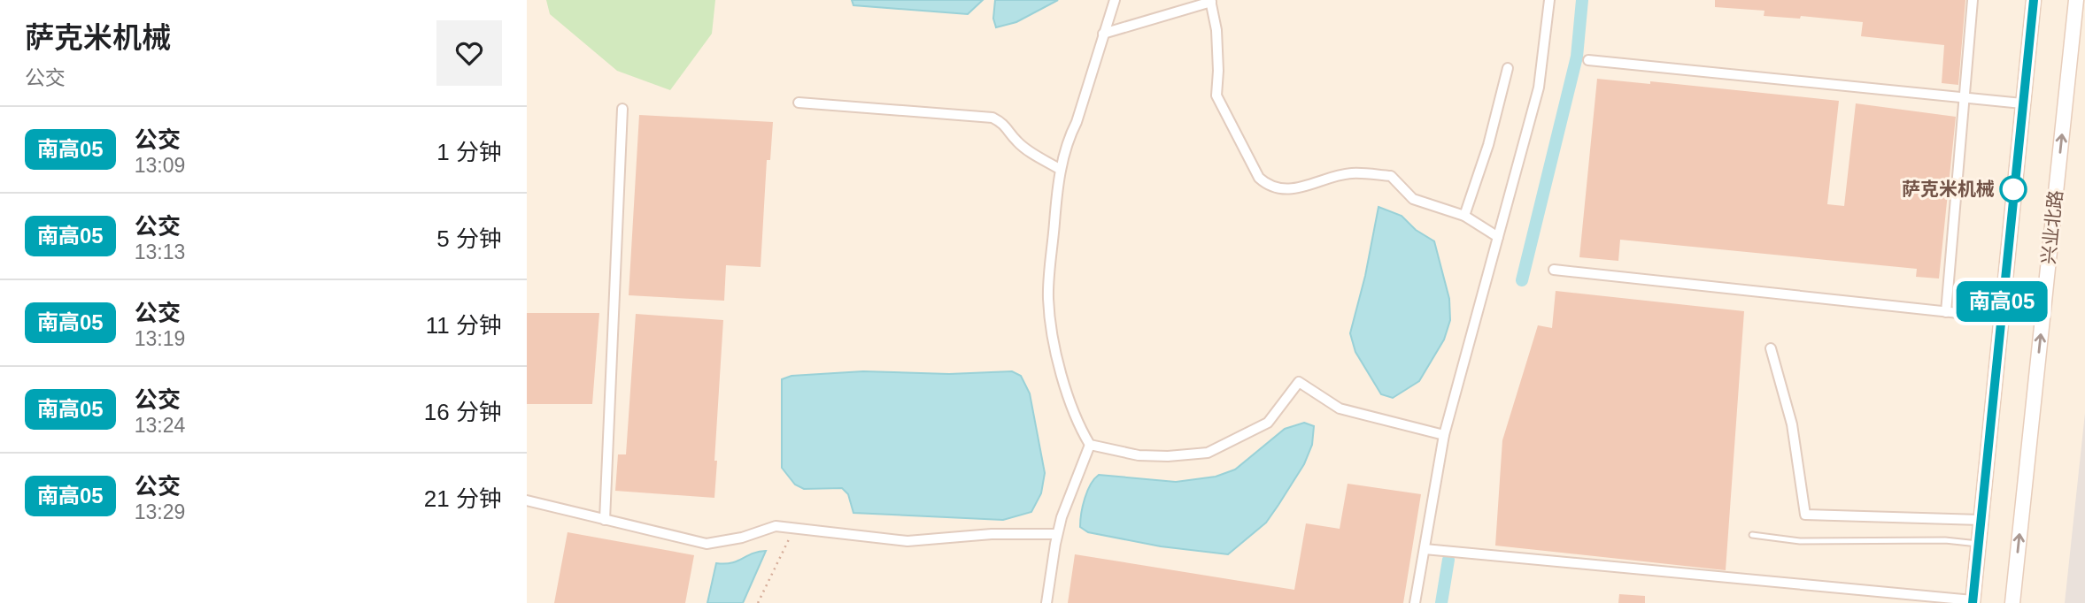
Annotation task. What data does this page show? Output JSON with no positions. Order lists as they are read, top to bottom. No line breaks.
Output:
{"streets":{"main road":["兴业北路"]},"places":["萨克米机械"],"lines":["bus line 南高05"],"page":{"heading":["萨克米机械","公交"],"on_map":"南高05","list":[{"mark":"南高05","name":"公交","note":"13:09","value":"1 分钟"},{"mark":"南高05","name":"公交","note":"13:13","value":"5 分钟"},{"mark":"南高05","name":"公交","note":"13:19","value":"11 分钟"},{"mark":"南高05","name":"公交","note":"13:24","value":"16 分钟"},{"mark":"南高05","name":"公交","note":"13:29","value":"21 分钟"}]}}
